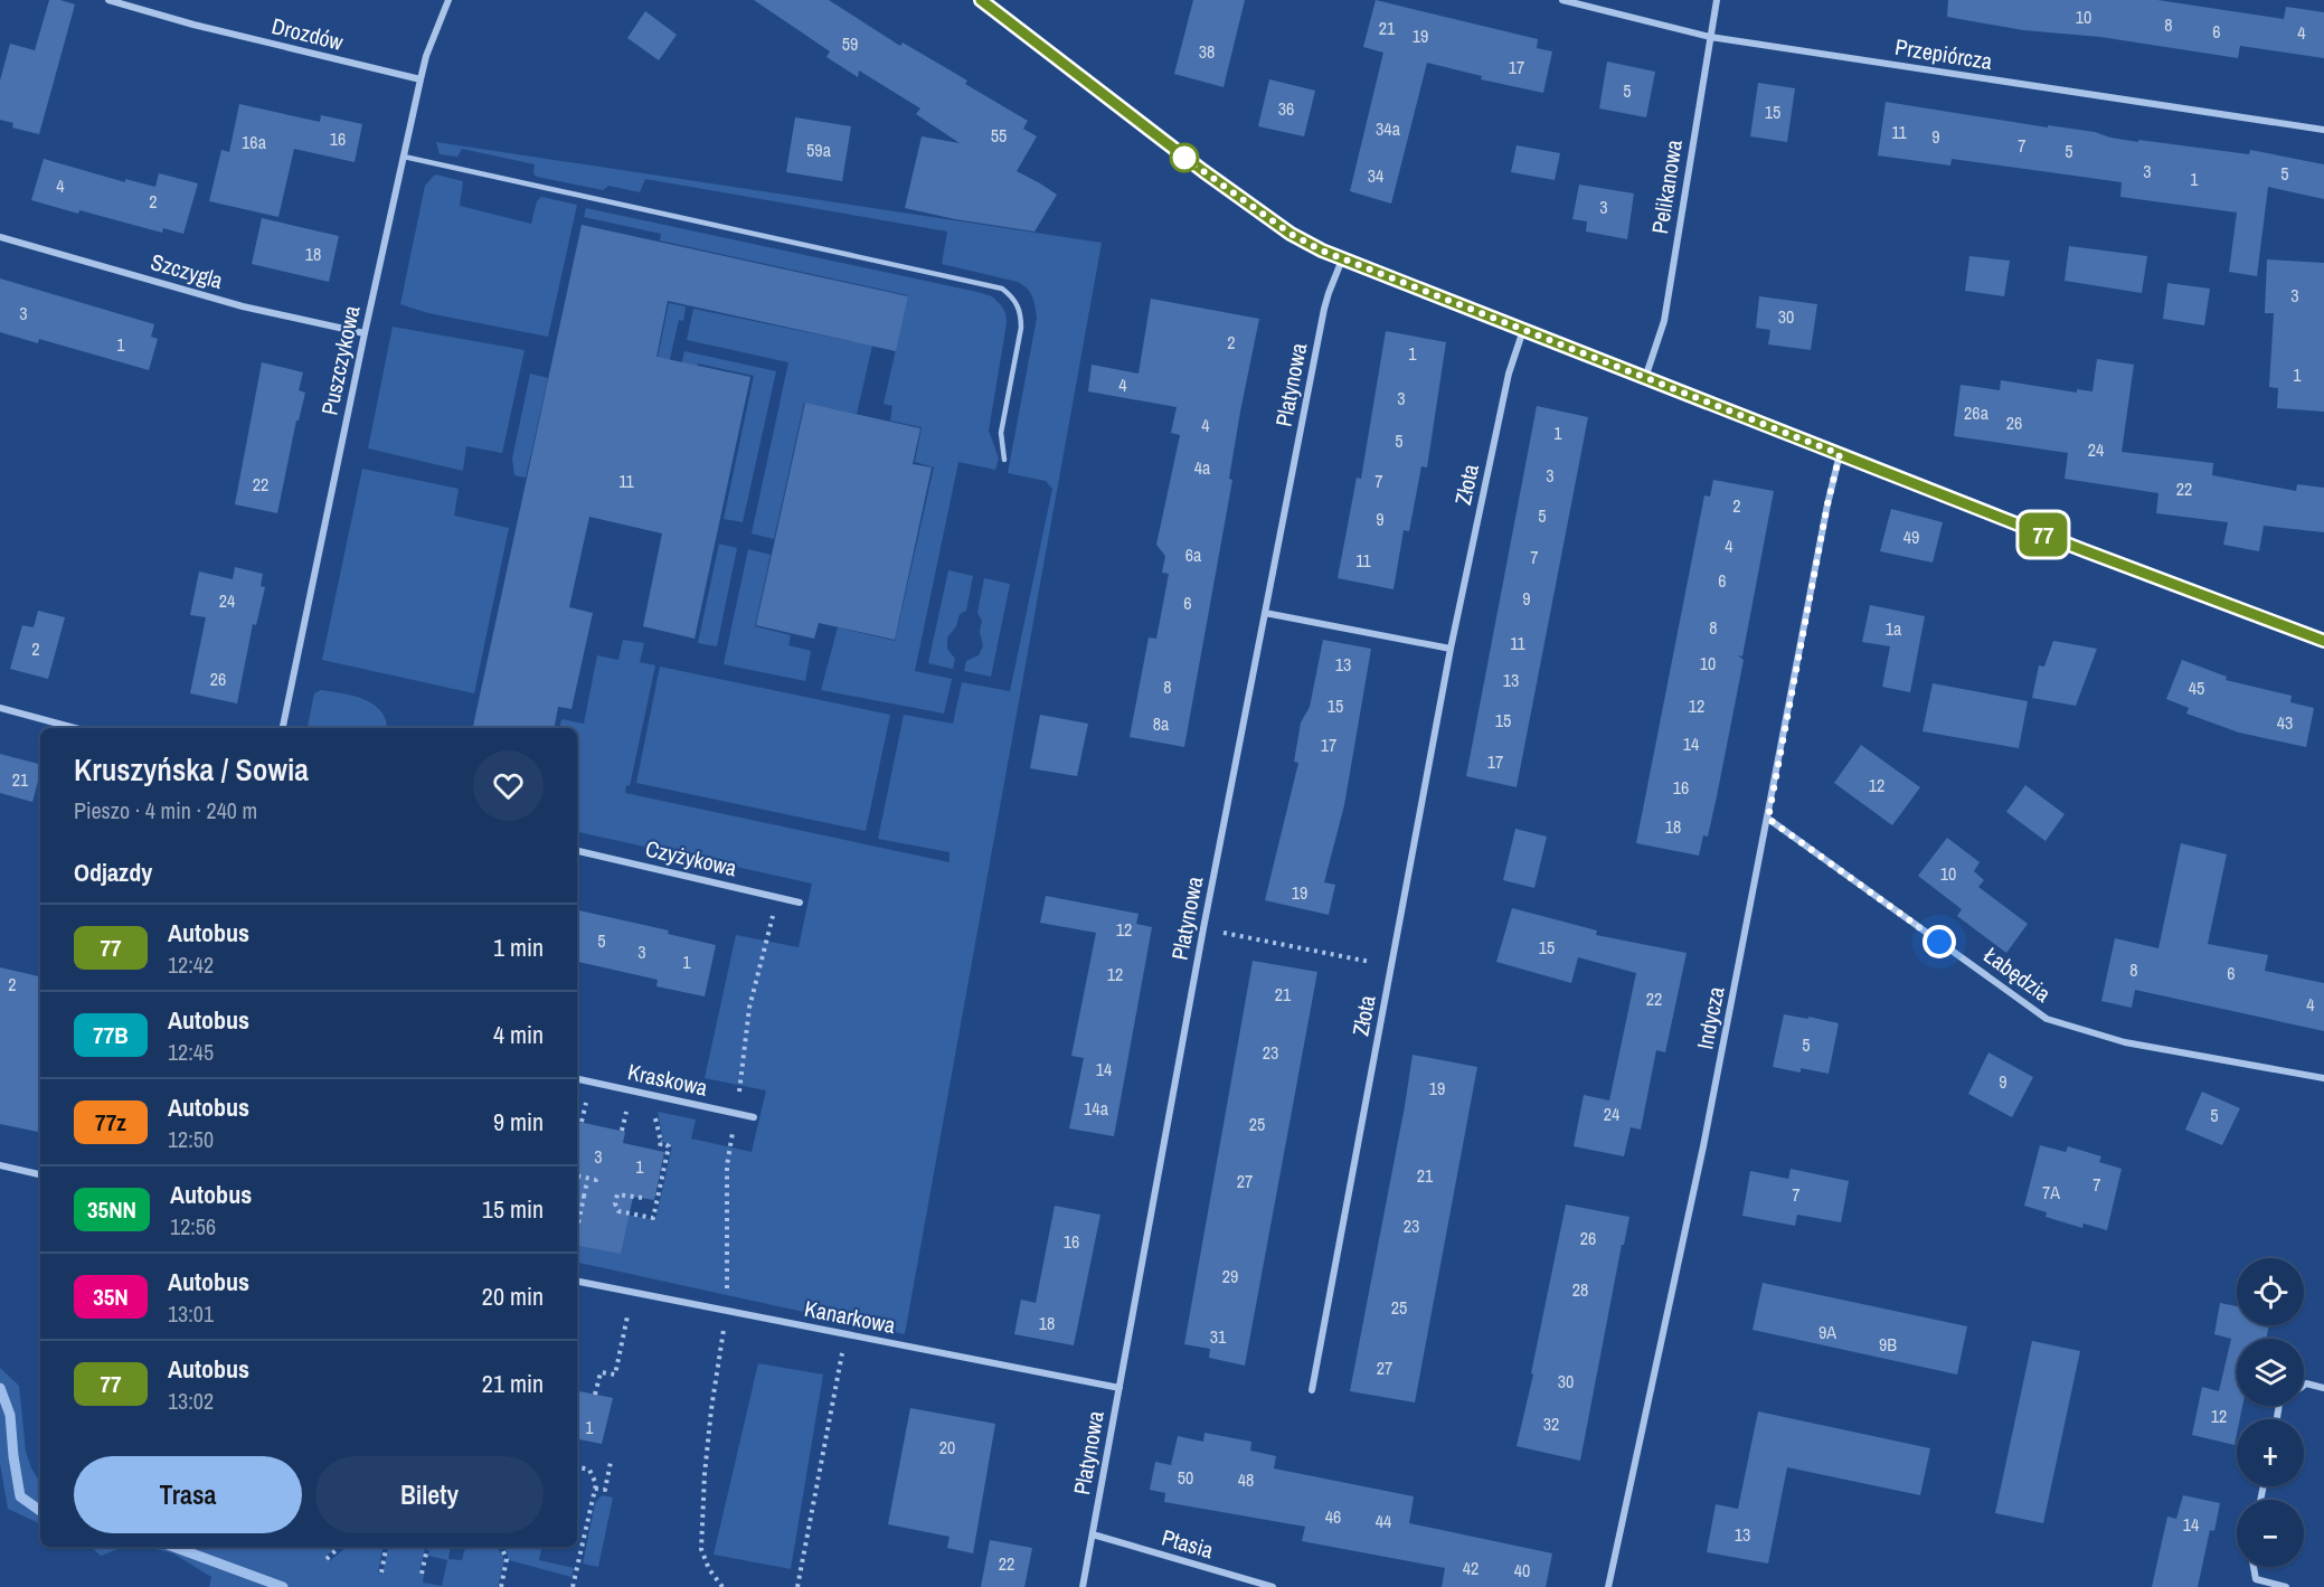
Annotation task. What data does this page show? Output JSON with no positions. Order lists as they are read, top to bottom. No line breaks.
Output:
{"streets":{"street":["Drozdów","Przepiórcza","Pelikanowa","Szczygla","Puszczykowa","Platynowa","Złota","Czyżykowa","Łabędzia","Indycza","Kraskowa","Kanarkowa","Ptasia"]},"crossings":[["Drozdów","Puszczykowa"],["Przepiórcza","Pelikanowa"],["Szczygla","Puszczykowa"],["Platynowa","Kanarkowa"],["Platynowa","Ptasia"],["Łabędzia","Indycza"]],"lines":["bus line 77"],"house_numbers":["10","8","21","6","4","19","59","38","17","5","36","15","34a","11","55","9","16","16a","7","59a","5","3","5","34","1","4","2","3","18","3","3","30","2","1","1","1","4","3","26a","26","4","1","5","24","4a","3","11","7","22","22","2","5","9","49","4","6a","7","11","6","9","24","6","8","1a","11","2","10","13","26","13","8","45","15","12","15","43","8a","14","17","17","21","12","16","18","10","19","12","5","15","3","1","8","6","12","2","21","22","4","5","23","14","9","19","14a","24","5","25","3","1","21","27","7","7A","7","23","26","16","29","28","25","18","9A","31","9B","27","30","12","32","1","20","50","48","46","44","14","13","22","42","40"],"page":{"on_map":"77","heading":[["Kruszyńska / Sowia","Pieszo · 4 min · 240 m"],"Odjazdy"],"list":[{"mark":"77","name":"Autobus","note":"12:42","value":"1 min"},{"mark":"77B","name":"Autobus","note":"12:45","value":"4 min"},{"mark":"77z","name":"Autobus","note":"12:50","value":"9 min"},{"mark":"35NN","name":"Autobus","note":"12:56","value":"15 min"},{"mark":"35N","name":"Autobus","note":"13:01","value":"20 min"},{"mark":"77","name":"Autobus","note":"13:02","value":"21 min"}],"map_buttons":["+","−"],"buttons":["Trasa","Bilety"]}}
